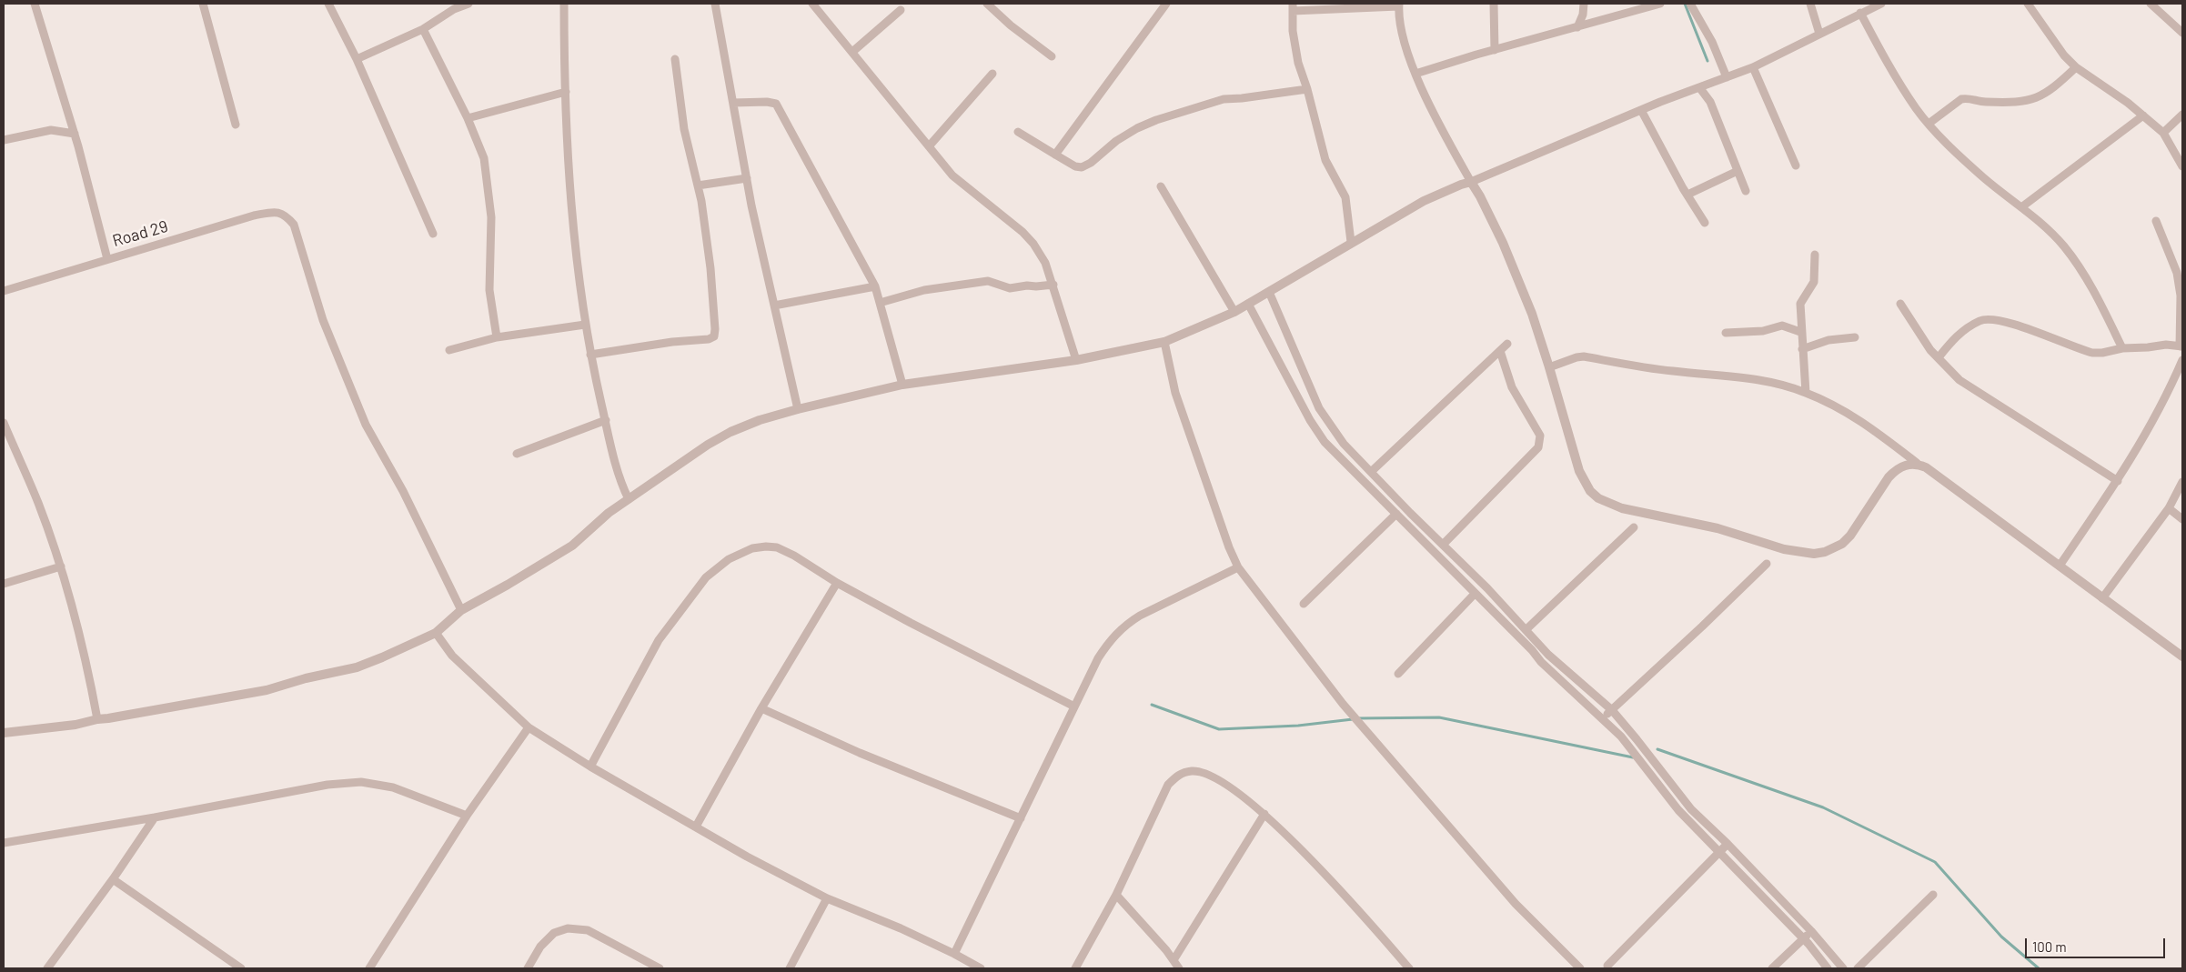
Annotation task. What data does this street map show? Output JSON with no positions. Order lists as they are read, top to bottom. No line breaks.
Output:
{"streets":{"street":["Road 29"]},"scale_bar":"100 m"}
